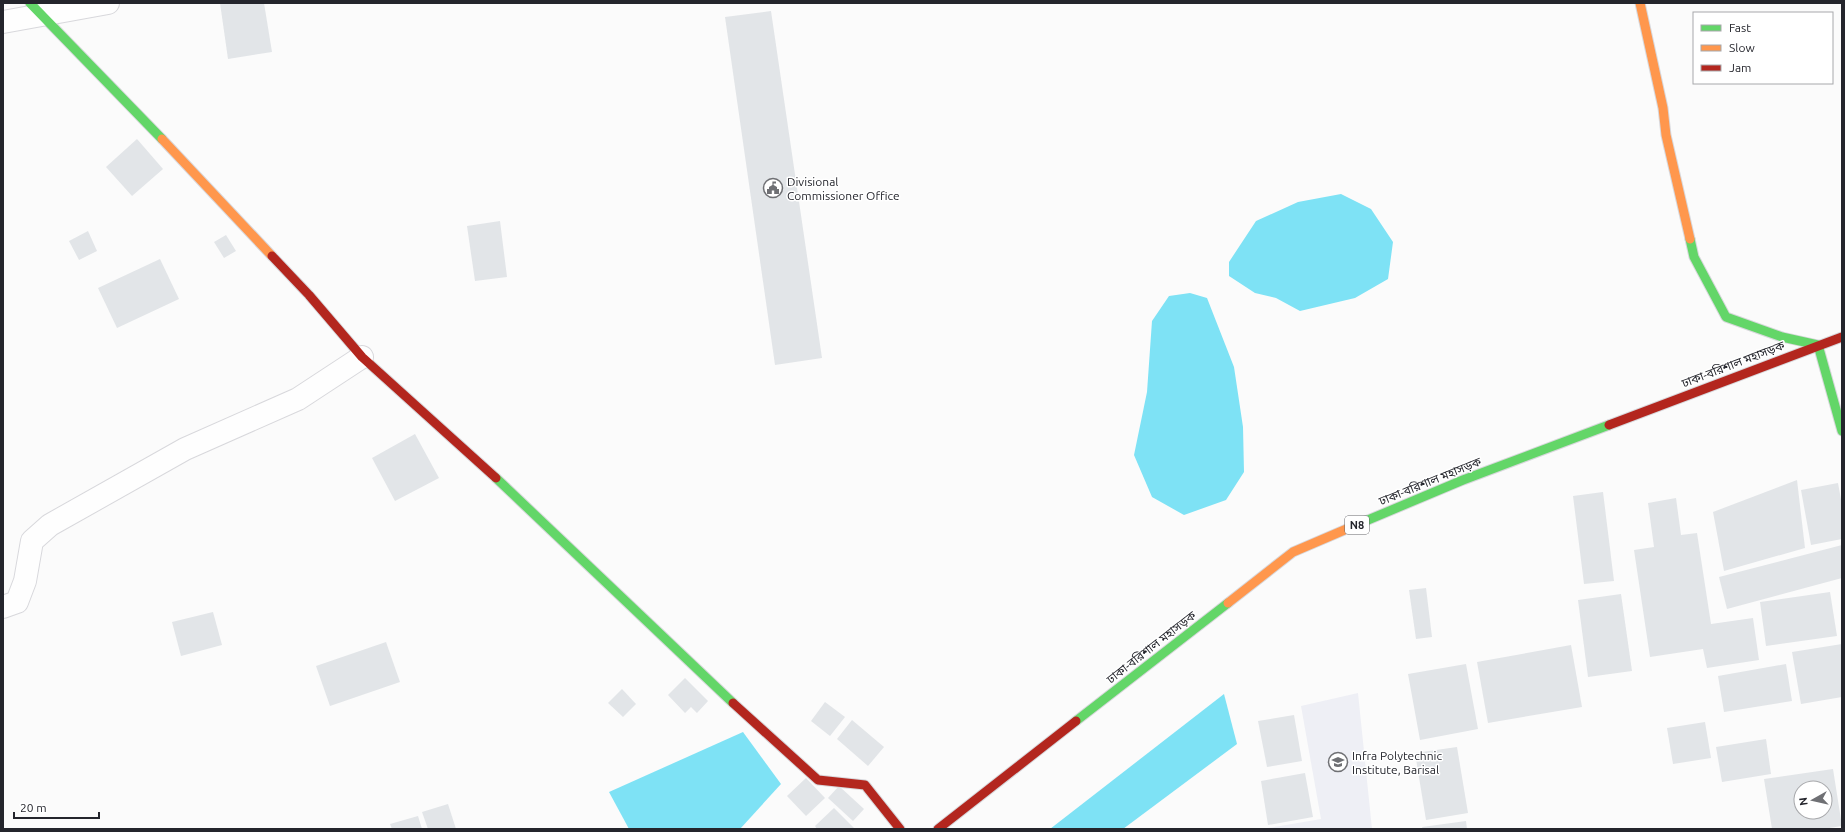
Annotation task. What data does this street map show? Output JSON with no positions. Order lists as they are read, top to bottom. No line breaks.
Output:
{"streets":{"main road":["ঢাকা-বরিশাল মহাসড়ক","N8"]},"places":{"public building":["Divisional Commissioner Office"],"school or university":["Infra Polytechnic Institute, Barisal"]},"legend":["Fast","Slow","Jam"],"scale_bar":"20 m","north":"left"}
